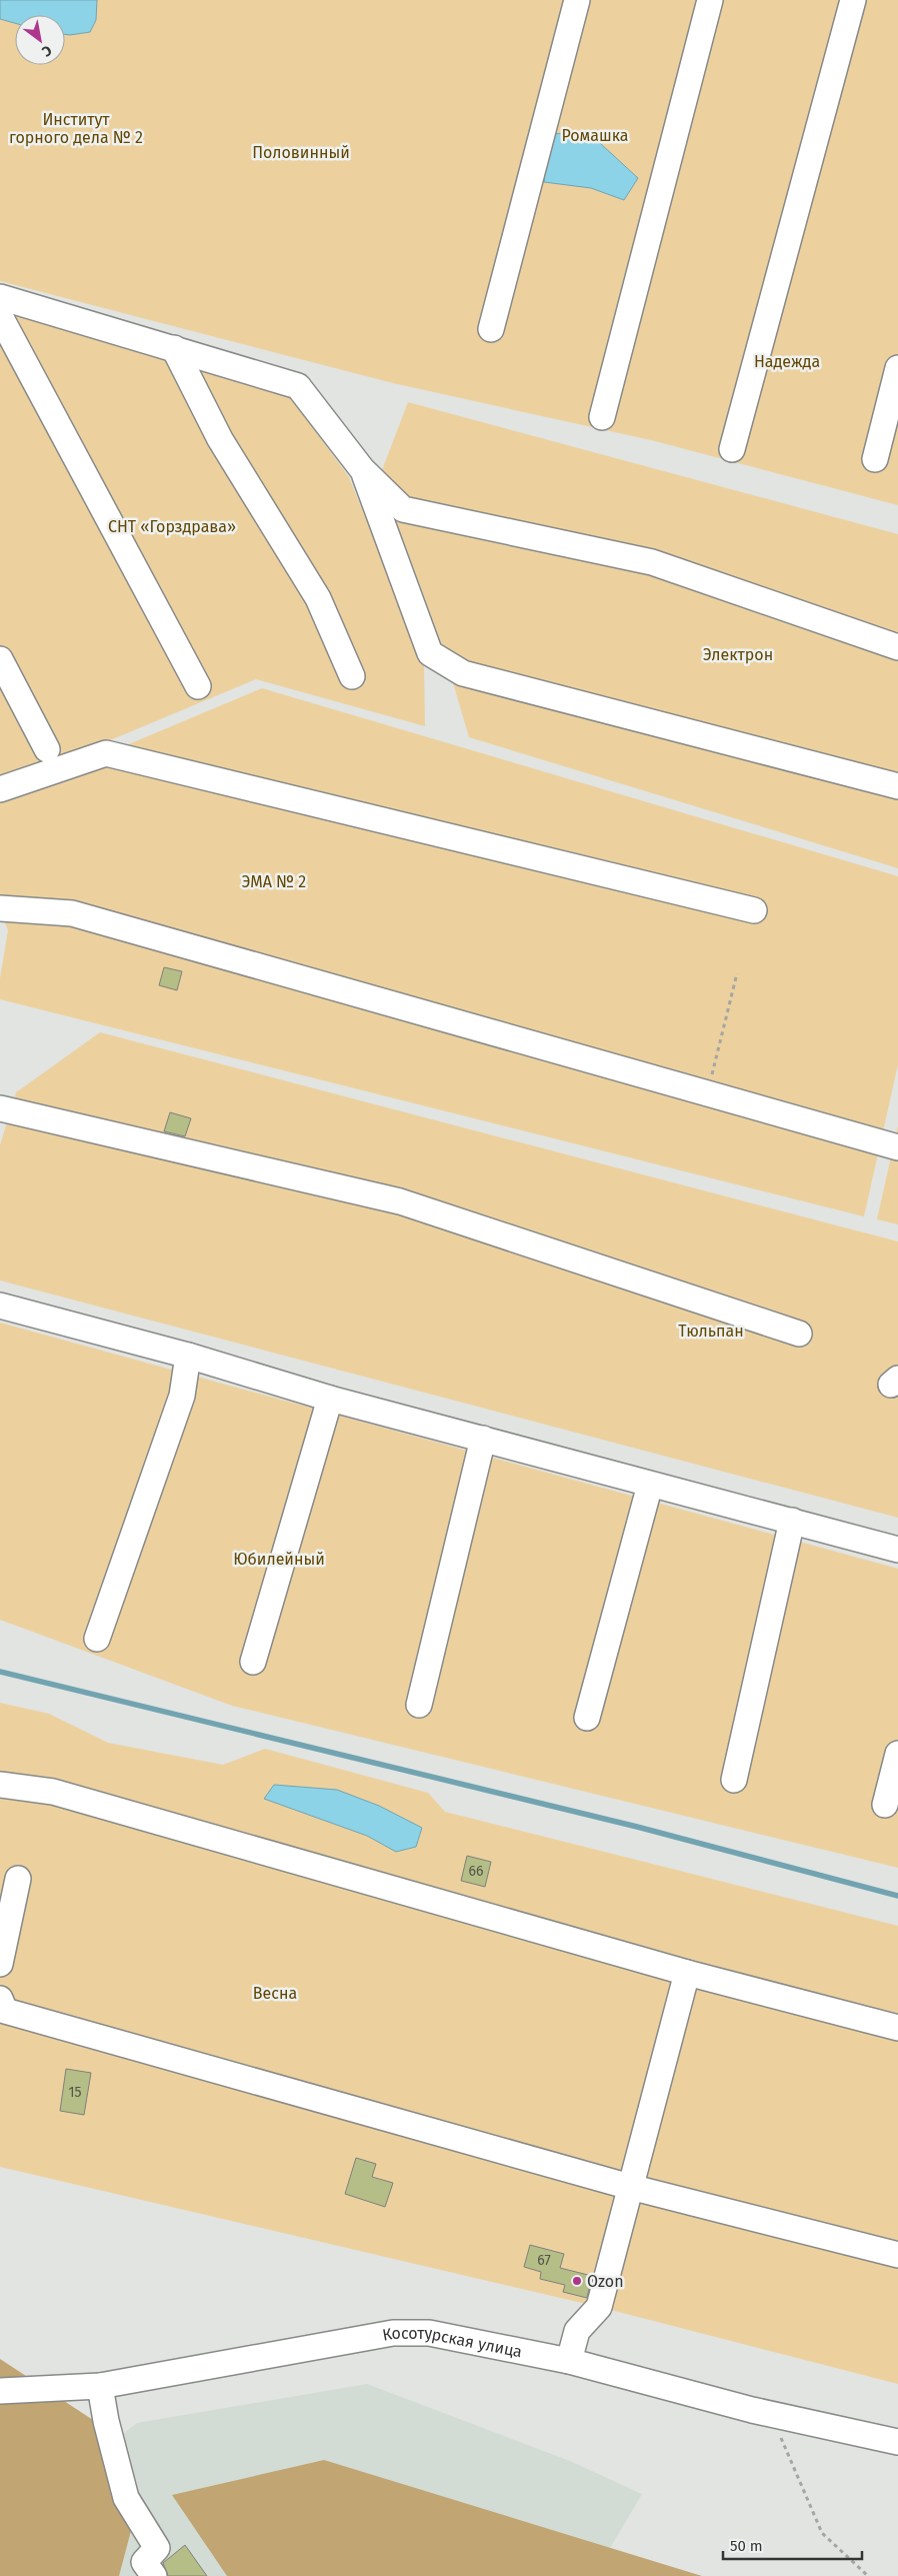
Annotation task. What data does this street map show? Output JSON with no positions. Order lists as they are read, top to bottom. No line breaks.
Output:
{"streets":{"street":["Косотурская улица"]},"parks":["Институт горного дела № 2","Ромашка","Половинный","Надежда","СНТ «Горздрава»","Электрон","ЭМА № 2","Тюльпан","Юбилейный","Весна"],"places":["Ozon"],"house_numbers":["66","15","67"],"scale_bar":"50 m","north":"bottom right"}
